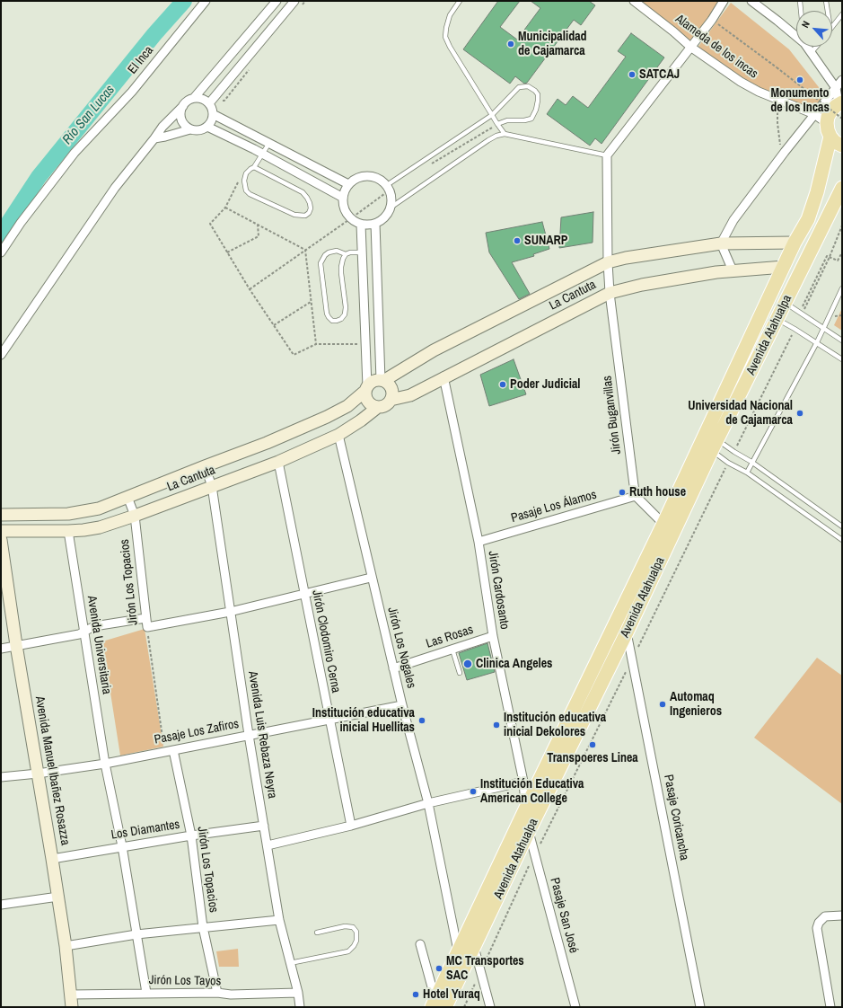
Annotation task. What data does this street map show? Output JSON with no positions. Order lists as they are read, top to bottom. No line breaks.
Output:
{"streets":{"main road":["Avenida Atahualpa"],"street":["Alameda de los incas","El Inca","La Cantuta","Jirón Buganvillas","Pasaje Los Álamos","Jirón Los Topacios","Jirón Cardosanto","Las Rosas","Jirón Clodomiro Cerna","Avenida Universitaria","Jirón Los Nogales","Pasaje Los Zafiros","Avenida Luis Rebaza Neyra","Avenida Manuel Ibañez Rosazza","Pasaje Coricancha","Los Diamantes","Pasaje San José","Jirón Los Tayos"]},"crossings":[["Alameda de los incas","Avenida Atahualpa"],["La Cantuta","Avenida Atahualpa"],["La Cantuta","Jirón Buganvillas"],["La Cantuta","Jirón Los Topacios"],["La Cantuta","Jirón Cardosanto"],["La Cantuta","Jirón Clodomiro Cerna"],["La Cantuta","Avenida Universitaria"],["La Cantuta","Jirón Los Nogales"],["La Cantuta","Avenida Luis Rebaza Neyra"],["Avenida Atahualpa","Jirón Cardosanto"],["Avenida Atahualpa","Jirón Los Nogales"],["Avenida Atahualpa","Pasaje Coricancha"],["Avenida Atahualpa","Pasaje San José"],["Jirón Buganvillas","Pasaje Los Álamos"],["Pasaje Los Álamos","Jirón Cardosanto"],["Jirón Los Topacios","Pasaje Los Zafiros"],["Jirón Los Topacios","Los Diamantes"],["Jirón Los Topacios","Jirón Los Tayos"],["Jirón Cardosanto","Las Rosas"],["Jirón Cardosanto","Pasaje San José"],["Las Rosas","Jirón Los Nogales"],["Jirón Clodomiro Cerna","Pasaje Los Zafiros"],["Avenida Universitaria","Pasaje Los Zafiros"],["Avenida Universitaria","Los Diamantes"],["Avenida Universitaria","Jirón Los Tayos"],["Jirón Los Nogales","Pasaje Los Zafiros"],["Pasaje Los Zafiros","Avenida Luis Rebaza Neyra"],["Pasaje Los Zafiros","Avenida Manuel Ibañez Rosazza"],["Avenida Luis Rebaza Neyra","Los Diamantes"],["Avenida Luis Rebaza Neyra","Jirón Los Tayos"],["Avenida Manuel Ibañez Rosazza","Los Diamantes"],["Avenida Manuel Ibañez Rosazza","Jirón Los Tayos"]],"water":["Río San Lucas"],"places":["Municipalidad de Cajamarca","SATCAJ","Monumento de los Incas","SUNARP","Poder Judicial","Universidad Nacional de Cajamarca","Ruth house","Clinica Angeles","Automaq Ingenieros","Institución educativa inicial Huellitas","Institución educativa inicial Dekolores","Transpoeres Linea","Institución Educativa American College","MC Transportes SAC","Hotel Yuraq"],"north":"top left"}
